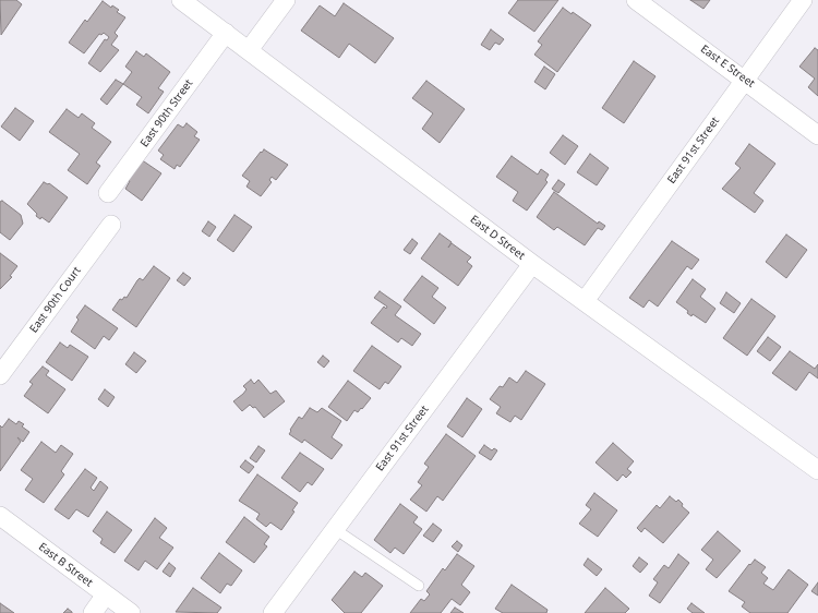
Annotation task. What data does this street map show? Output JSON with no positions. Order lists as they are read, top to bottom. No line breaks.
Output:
{"streets":{"street":["East E Street","East 90th Street","East 91st Street","East D Street","East 90th Court","East B Street"]},"crossings":[["East E Street","East 91st Street"],["East 90th Street","East D Street"],["East 91st Street","East D Street"]]}
